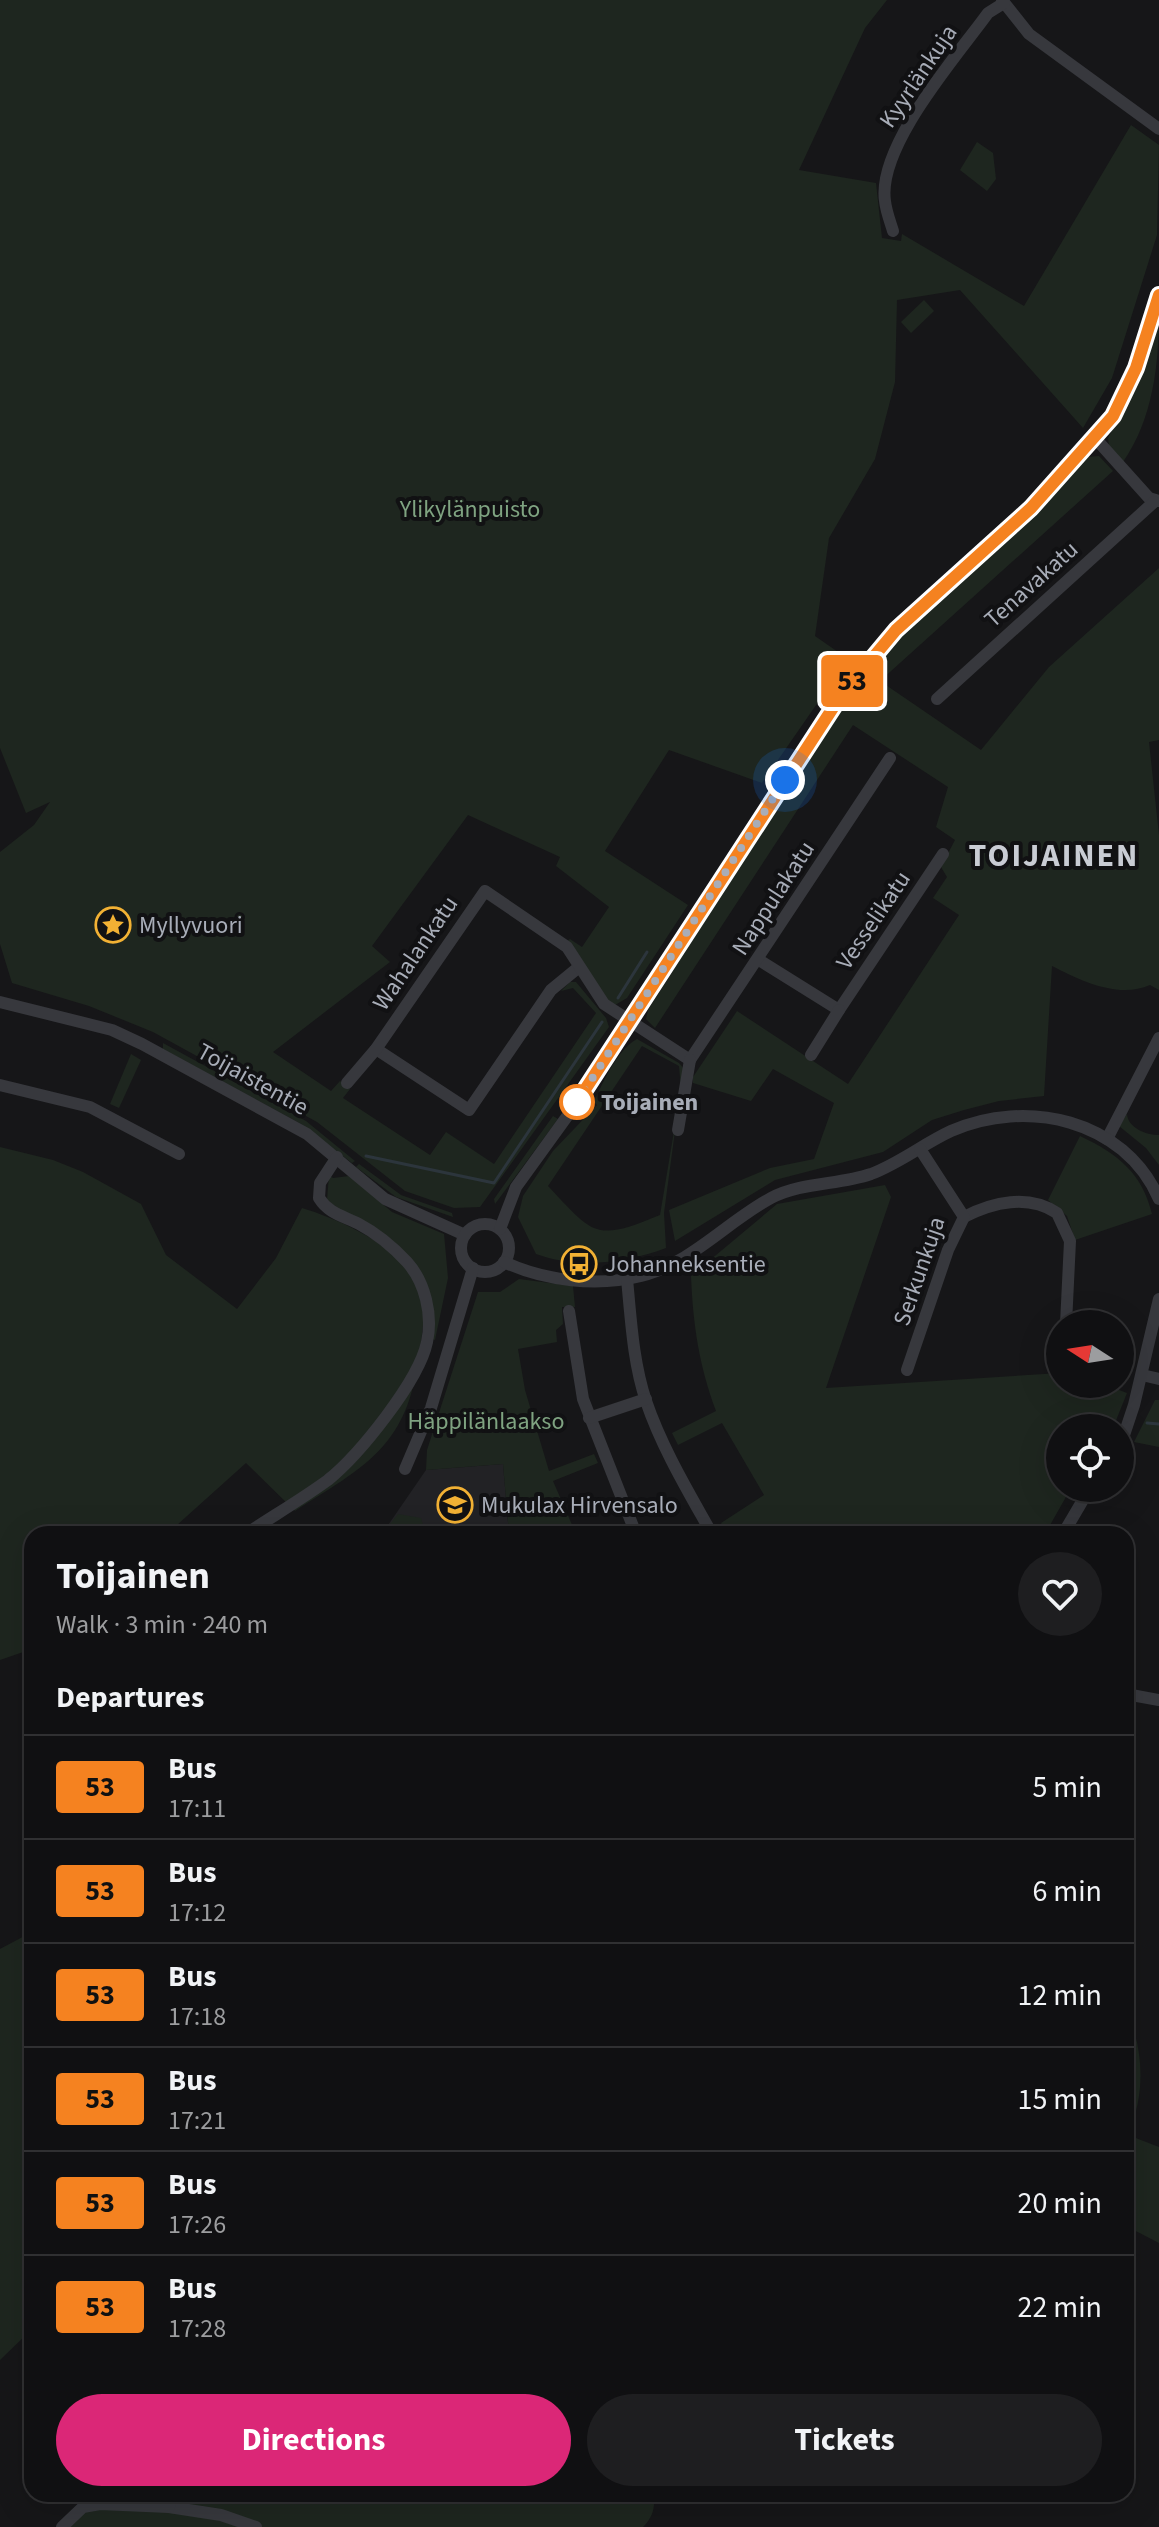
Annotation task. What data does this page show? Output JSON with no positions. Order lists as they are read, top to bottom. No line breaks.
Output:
{"streets":{"street":["Kyyrlänkuja","Tenavakatu","Nappulakatu","Vesselikatu","Wahalankatu","Toijaistentie","Serkunkuja"]},"districts":["TOIJAINEN"],"parks":["Ylikylänpuisto","Häppilänlaakso"],"places":{"place":["Myllyvuori"],"other":["Toijainen"],"bus stop":["Johanneksentie"],"school or university":["Mukulax Hirvensalo"]},"lines":["bus line 53"],"north":"left","page":{"on_map":"53","heading":[["Toijainen","Walk · 3 min · 240 m"],"Departures"],"list":[{"mark":"53","name":"Bus","note":"17:11","value":"5 min"},{"mark":"53","name":"Bus","note":"17:12","value":"6 min"},{"mark":"53","name":"Bus","note":"17:18","value":"12 min"},{"mark":"53","name":"Bus","note":"17:21","value":"15 min"},{"mark":"53","name":"Bus","note":"17:26","value":"20 min"},{"mark":"53","name":"Bus","note":"17:28","value":"22 min"}],"buttons":["Directions","Tickets"]}}
